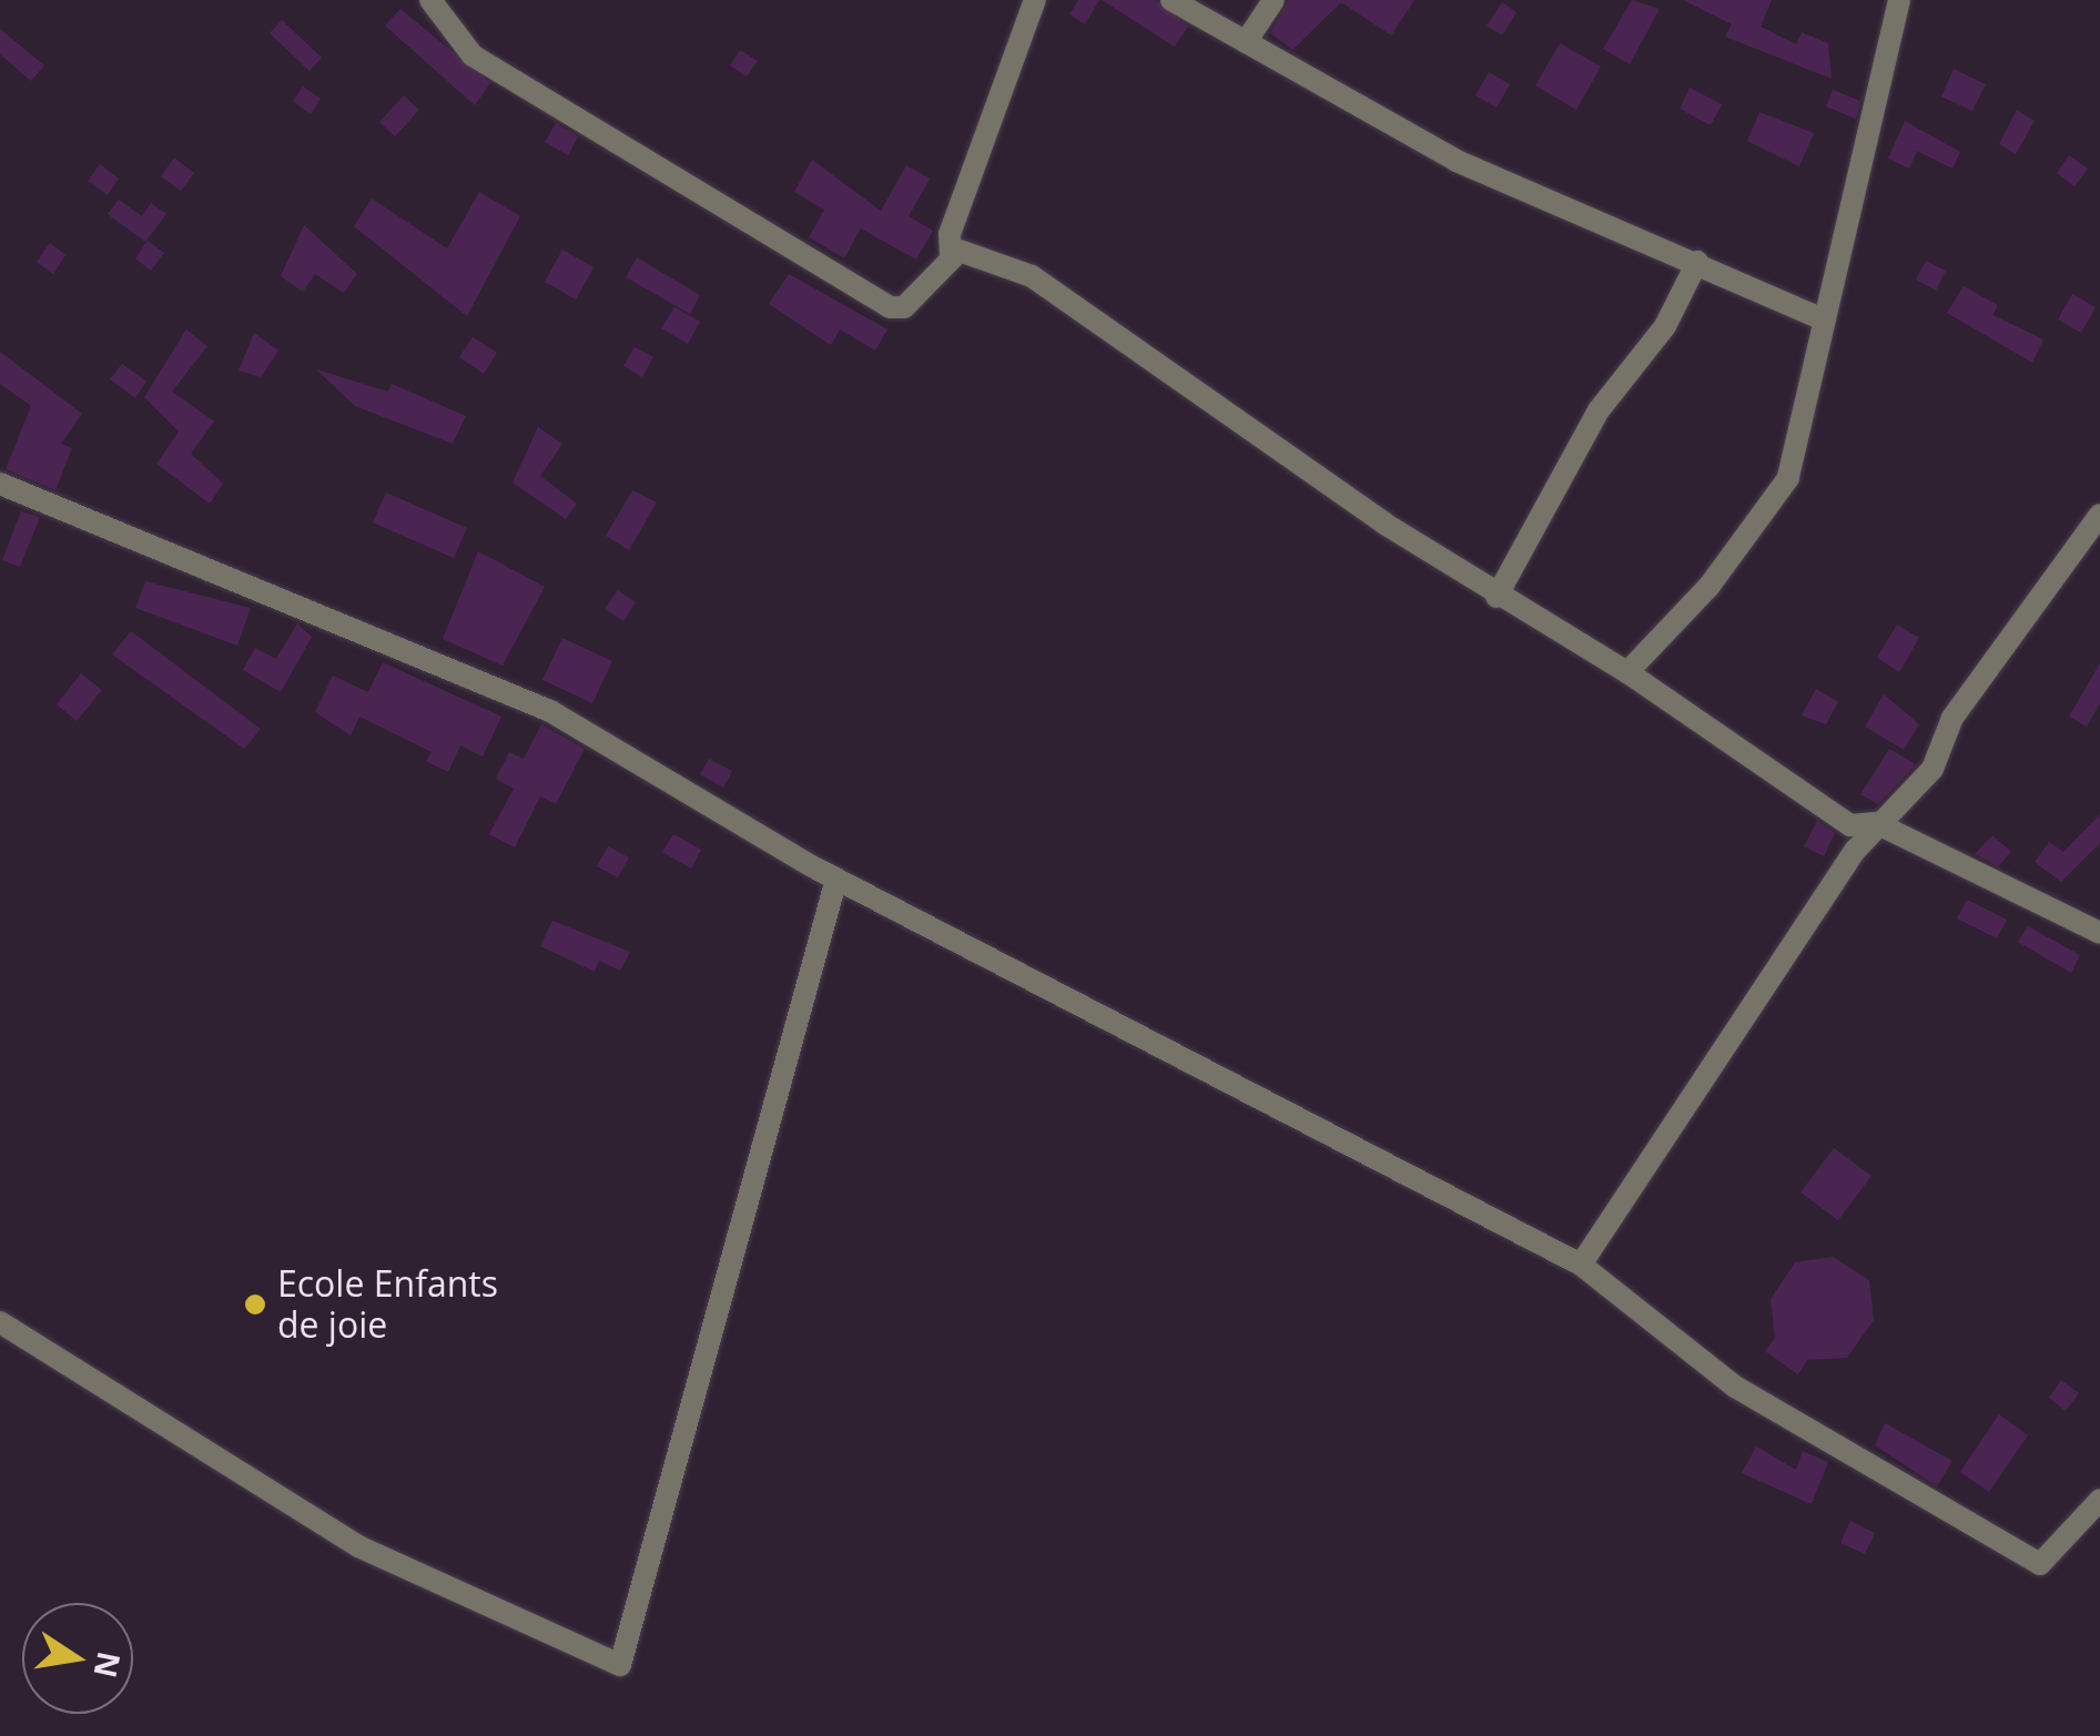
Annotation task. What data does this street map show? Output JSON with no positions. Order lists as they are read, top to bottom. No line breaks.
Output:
{"places":["Ecole Enfants de joie"],"north":"right"}
